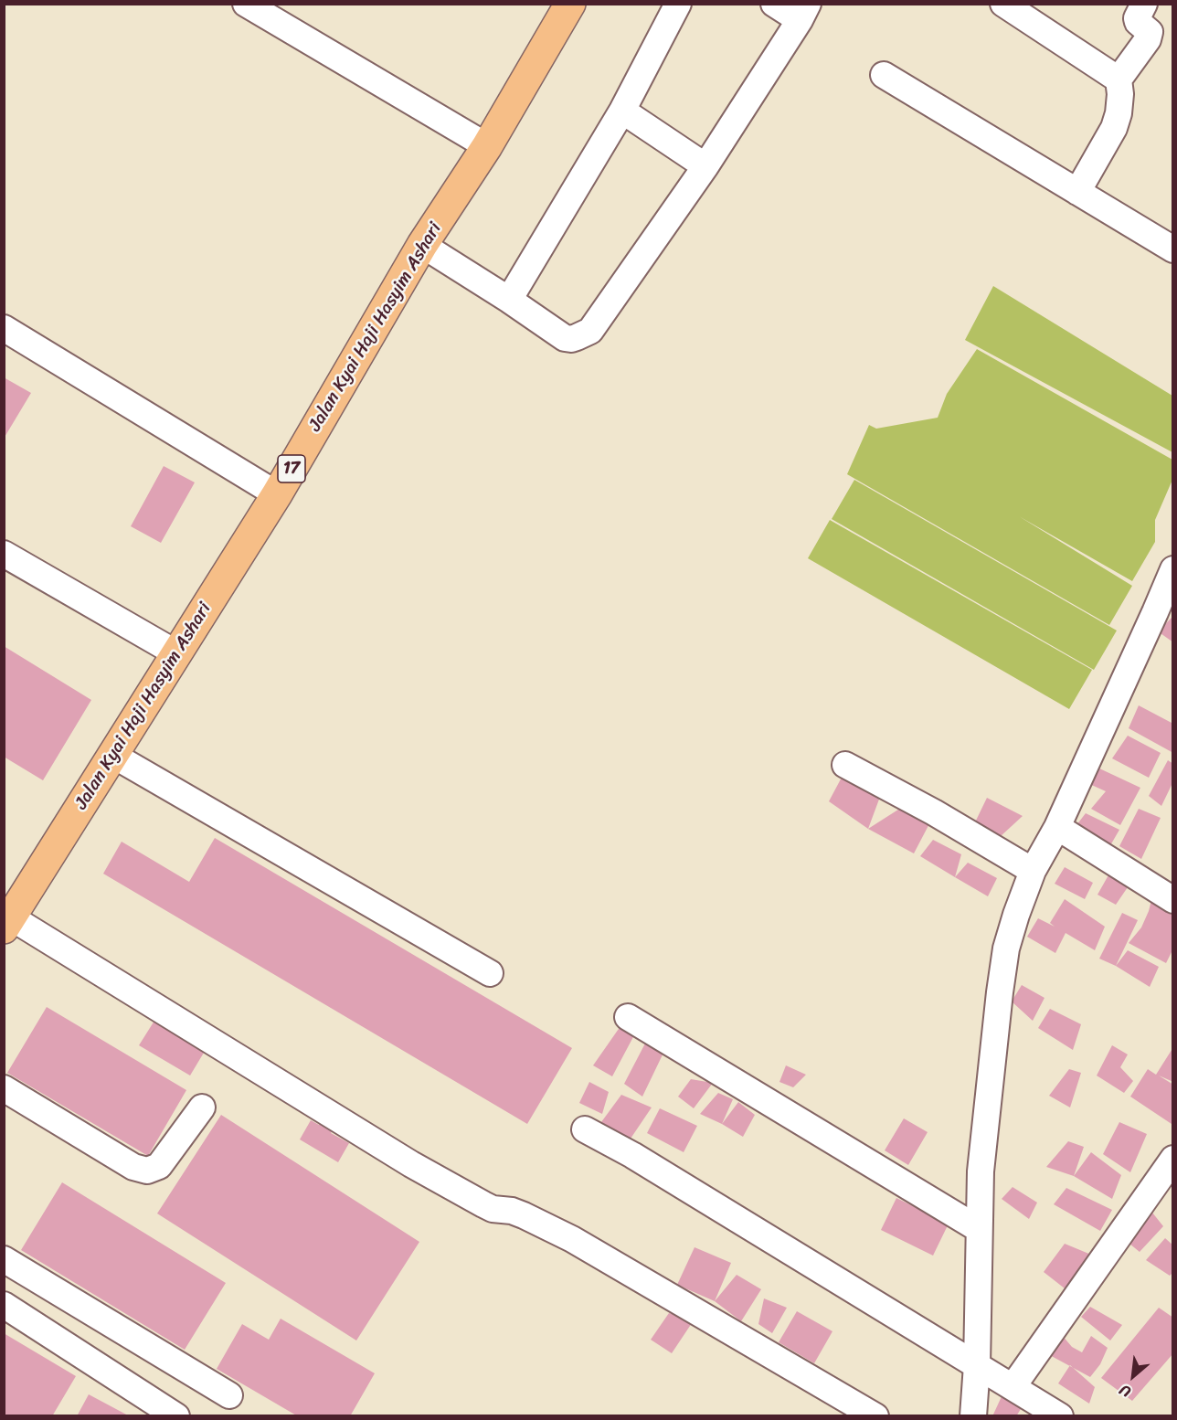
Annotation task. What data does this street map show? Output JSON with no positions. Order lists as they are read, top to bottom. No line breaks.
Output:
{"streets":{"highway":["Jalan Kyai Haji Hasyim Ashari","17"]},"north":"bottom left"}
